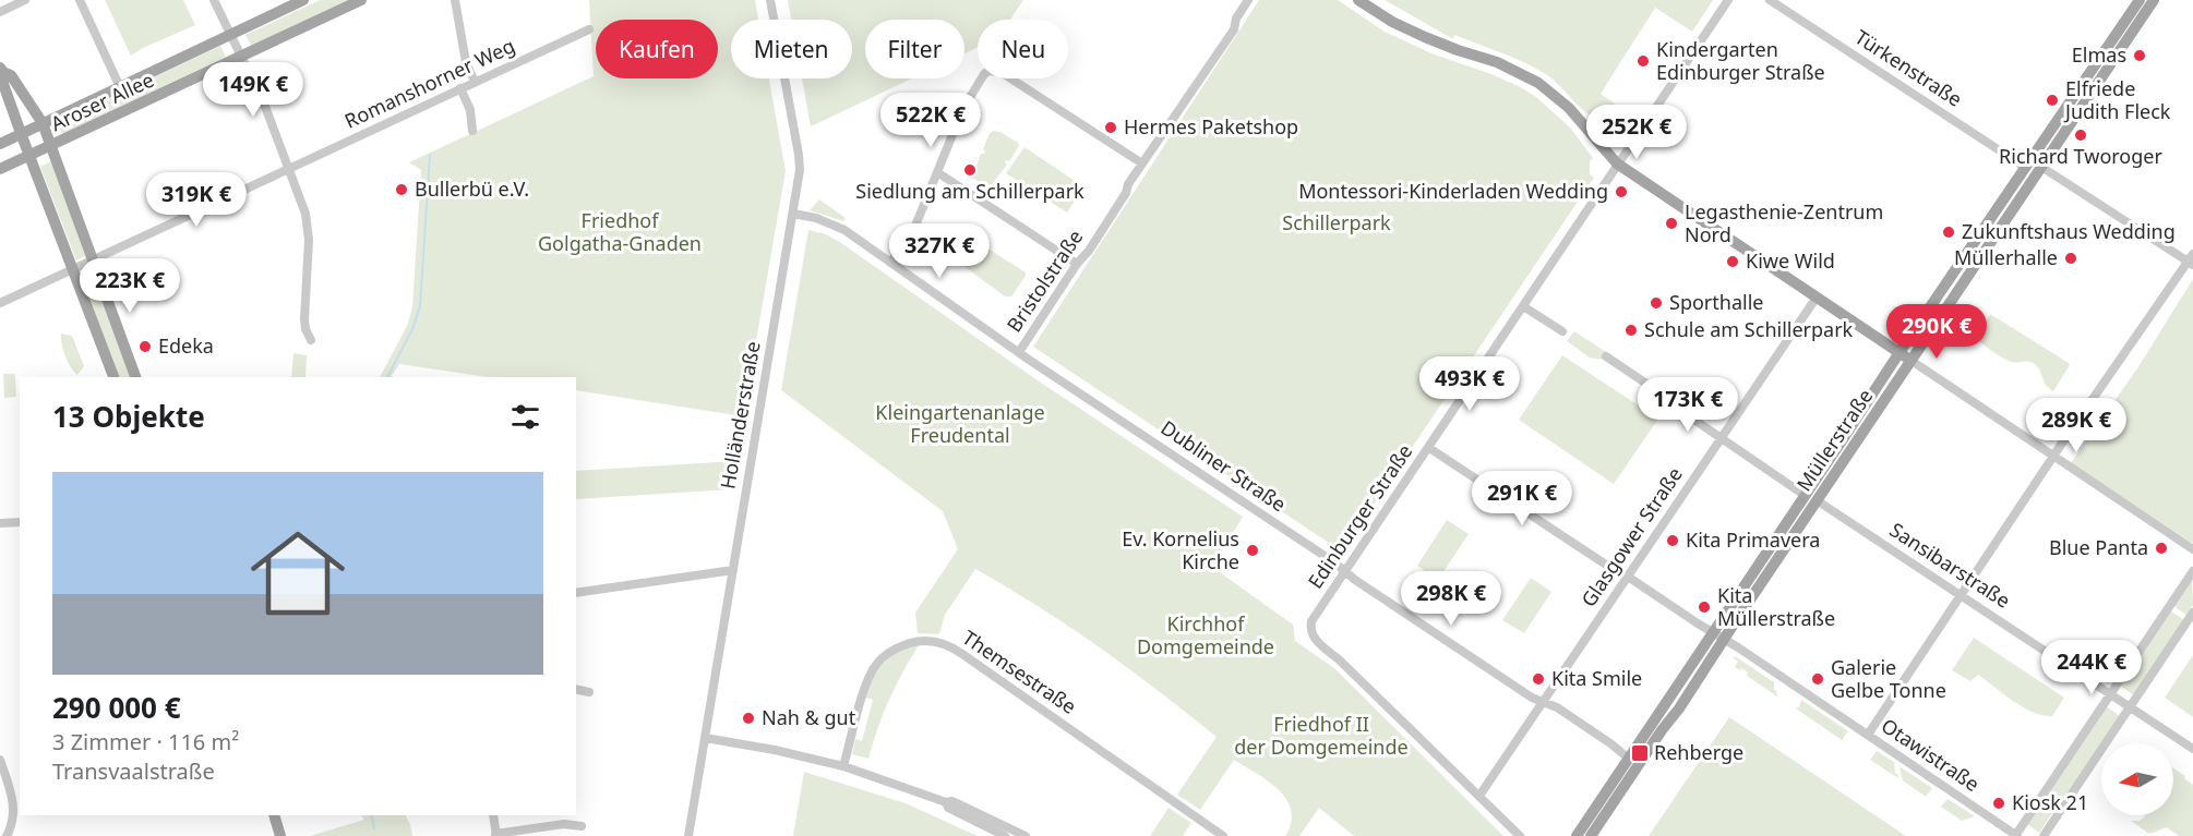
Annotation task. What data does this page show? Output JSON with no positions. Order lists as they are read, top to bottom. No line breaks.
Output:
{"streets":{"main road":["Aroser Allee","Müllerstraße"],"street":["Türkenstraße","Romanshorner Weg","Bristolstraße","Holländerstraße","Dubliner Straße","Edinburger Straße","Glasgower Straße","Sansibarstraße","Themsestraße","Otawistraße"]},"crossings":[["Türkenstraße","Müllerstraße"],["Bristolstraße","Dubliner Straße"],["Holländerstraße","Dubliner Straße"],["Müllerstraße","Dubliner Straße"],["Müllerstraße","Sansibarstraße"],["Müllerstraße","Otawistraße"],["Dubliner Straße","Edinburger Straße"],["Dubliner Straße","Glasgower Straße"],["Edinburger Straße","Glasgower Straße"],["Edinburger Straße","Otawistraße"],["Glasgower Straße","Sansibarstraße"],["Glasgower Straße","Otawistraße"]],"parks":["Friedhof Golgatha-Gnaden","Schillerpark","Kleingartenanlage Freudental","Kirchhof Domgemeinde","Friedhof II der Domgemeinde"],"places":{"other":["Elmas","Kindergarten Edinburger Straße","Elfriede Judith Fleck","Hermes Paketshop","Richard Tworoger","Siedlung am Schillerpark","Bullerbü e.V.","Montessori-Kinderladen Wedding","Legasthenie-Zentrum Nord","Zukunftshaus Wedding","Müllerhalle","Kiwe Wild","Sporthalle","Schule am Schillerpark","Edeka","Kita Primavera","Blue Panta","Ev. Kornelius Kirche","Kita Müllerstraße","Kita Smile","Galerie Gelbe Tonne","Nah & gut","Kiosk 21"],"transit":["Rehberge"]},"north":"left","page":{"chip":["Kaufen","Mieten","Filter","Neu"],"price":["149K €","522K €","252K €","319K €","327K €","223K €","290K €","493K €","173K €","289K €","291K €","298K €","244K €"],"heading":"13 Objekte","list":[{"name":"290 000 €","note":"3 Zimmer · 116 m² · Transvaalstraße"}]}}
